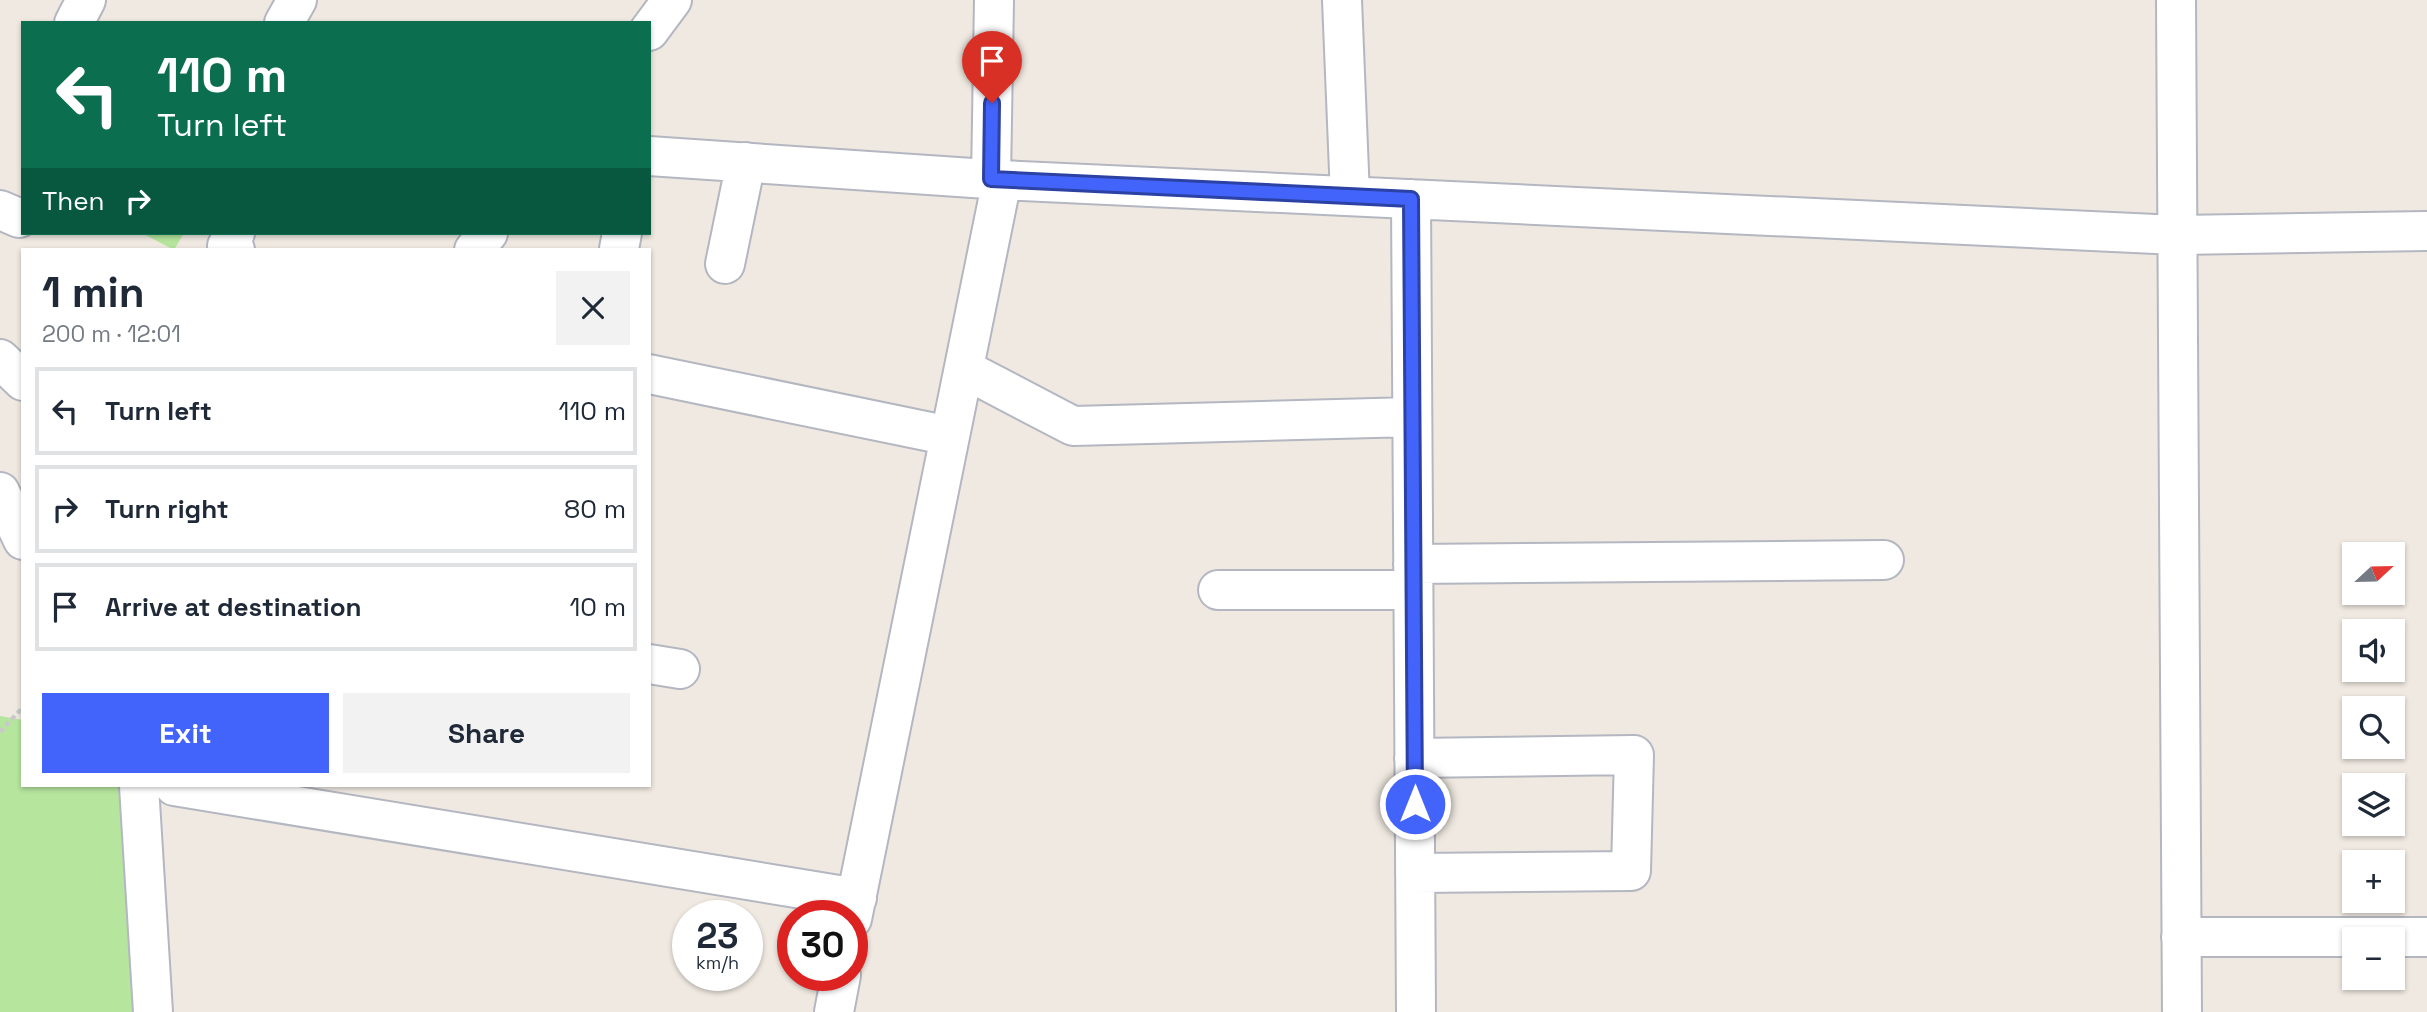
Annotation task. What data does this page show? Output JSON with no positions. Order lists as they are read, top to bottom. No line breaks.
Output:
{"north":"right","page":{"turn":["110 m","Turn left"],"then":"Then","heading":["1 min","200 m · 12:01"],"list":[{"name":"Turn left","value":"110 m"},{"name":"Turn right","value":"80 m"},{"name":"Arrive at destination","value":"10 m"}],"map_buttons":["+","−"],"buttons":["Exit","Share"],"speed":"23 km/h","limit":"30"}}
